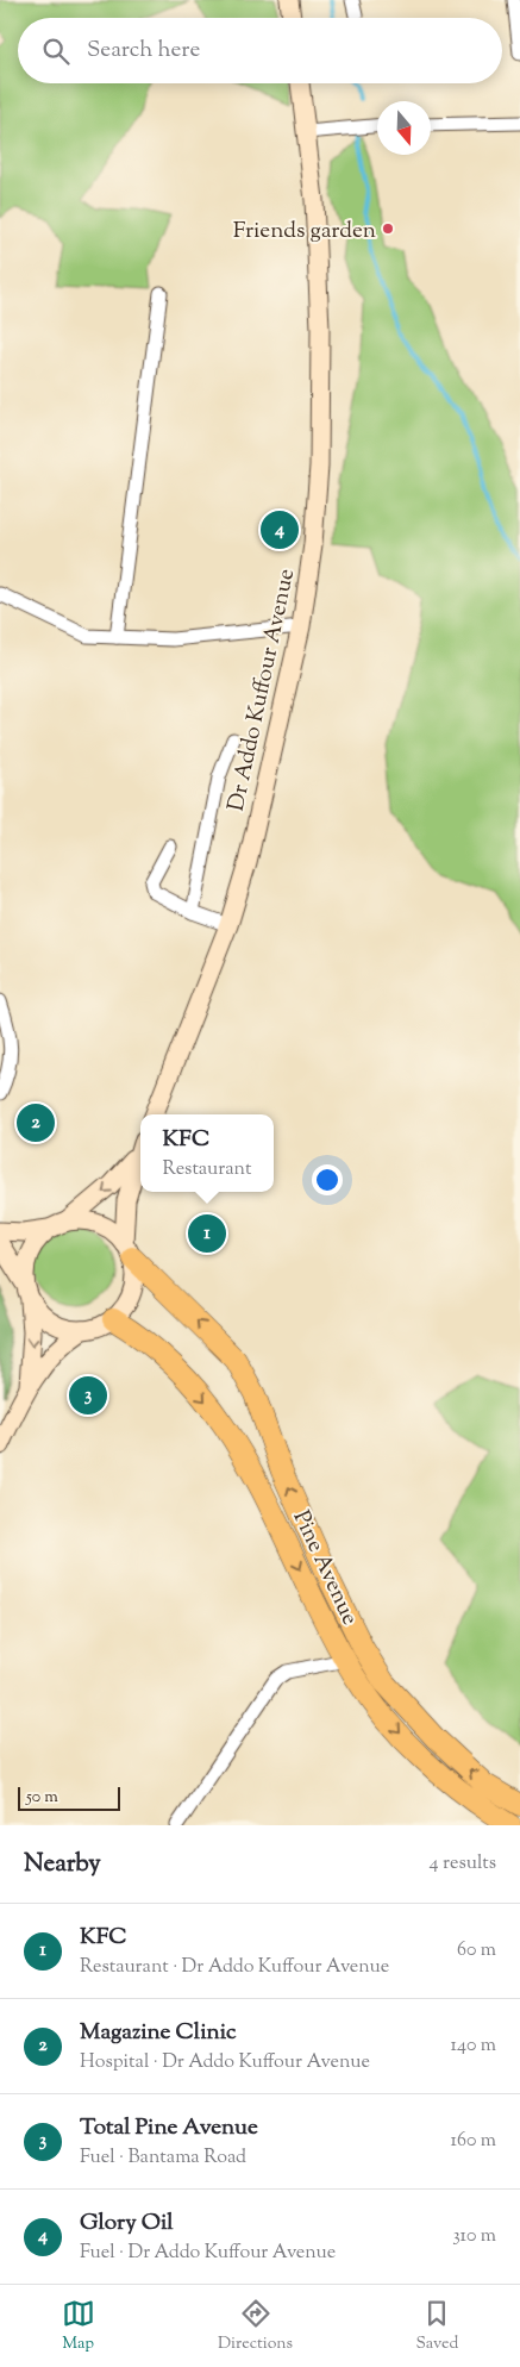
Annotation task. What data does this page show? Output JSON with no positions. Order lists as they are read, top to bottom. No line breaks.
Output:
{"streets":{"main road":["Dr Addo Kuffour Avenue","Pine Avenue"]},"places":["Friends garden"],"scale_bar":"50 m","north":"bottom","page":{"search":"Search here","pins":["4","2","1","3"],"popup":["KFC","Restaurant"],"scale":"50 m","heading":["Nearby","4 results"],"list":[{"mark":"1","name":"KFC","note":"Restaurant · Dr Addo Kuffour Avenue","value":"60 m"},{"mark":"2","name":"Magazine Clinic","note":"Hospital · Dr Addo Kuffour Avenue","value":"140 m"},{"mark":"3","name":"Total Pine Avenue","note":"Fuel · Bantama Road","value":"160 m"},{"mark":"4","name":"Glory Oil","note":"Fuel · Dr Addo Kuffour Avenue","value":"310 m"}],"nav":["Map","Directions","Saved"]}}
